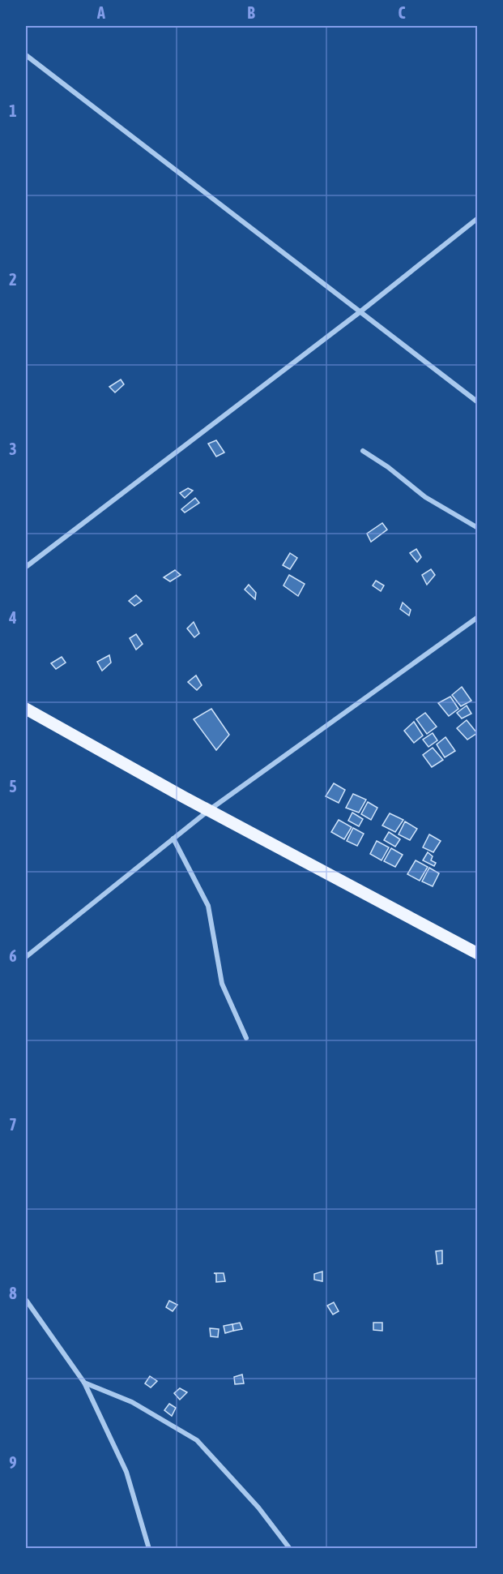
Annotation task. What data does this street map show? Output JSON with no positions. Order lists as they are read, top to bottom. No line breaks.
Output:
{"grid":{"columns":["A","B","C"],"rows":["1","2","3","4","5","6","7","8","9"]}}
